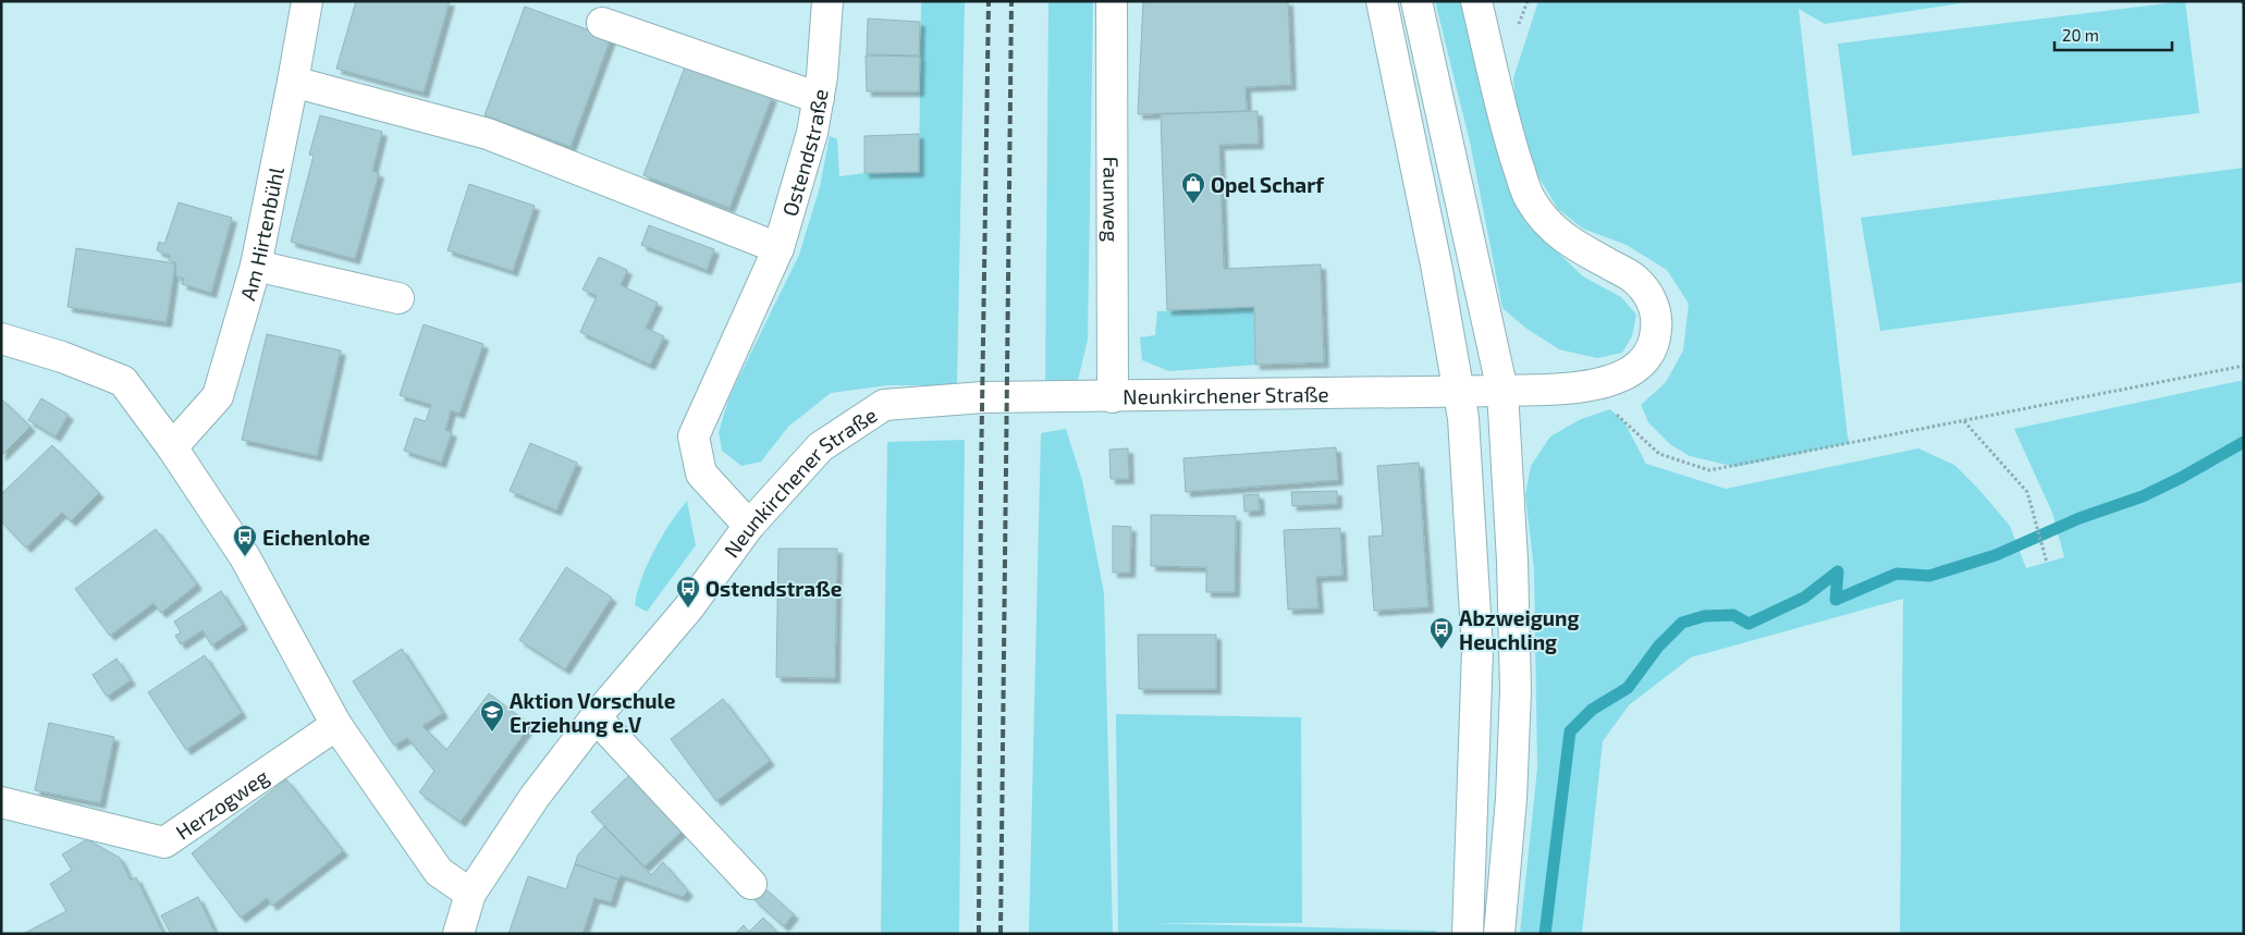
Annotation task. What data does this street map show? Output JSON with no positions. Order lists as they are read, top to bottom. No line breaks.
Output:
{"streets":{"street":["Ostendstraße","Faunweg","Am Hirtenbühl","Neunkirchener Straße","Herzogweg"]},"crossings":[["Ostendstraße","Neunkirchener Straße"],["Faunweg","Neunkirchener Straße"]],"places":{"shop":["Opel Scharf"],"bus stop":["Eichenlohe","Ostendstraße","Abzweigung Heuchling"],"school or university":["Aktion Vorschule Erziehung e.V"]},"scale_bar":"20 m"}
